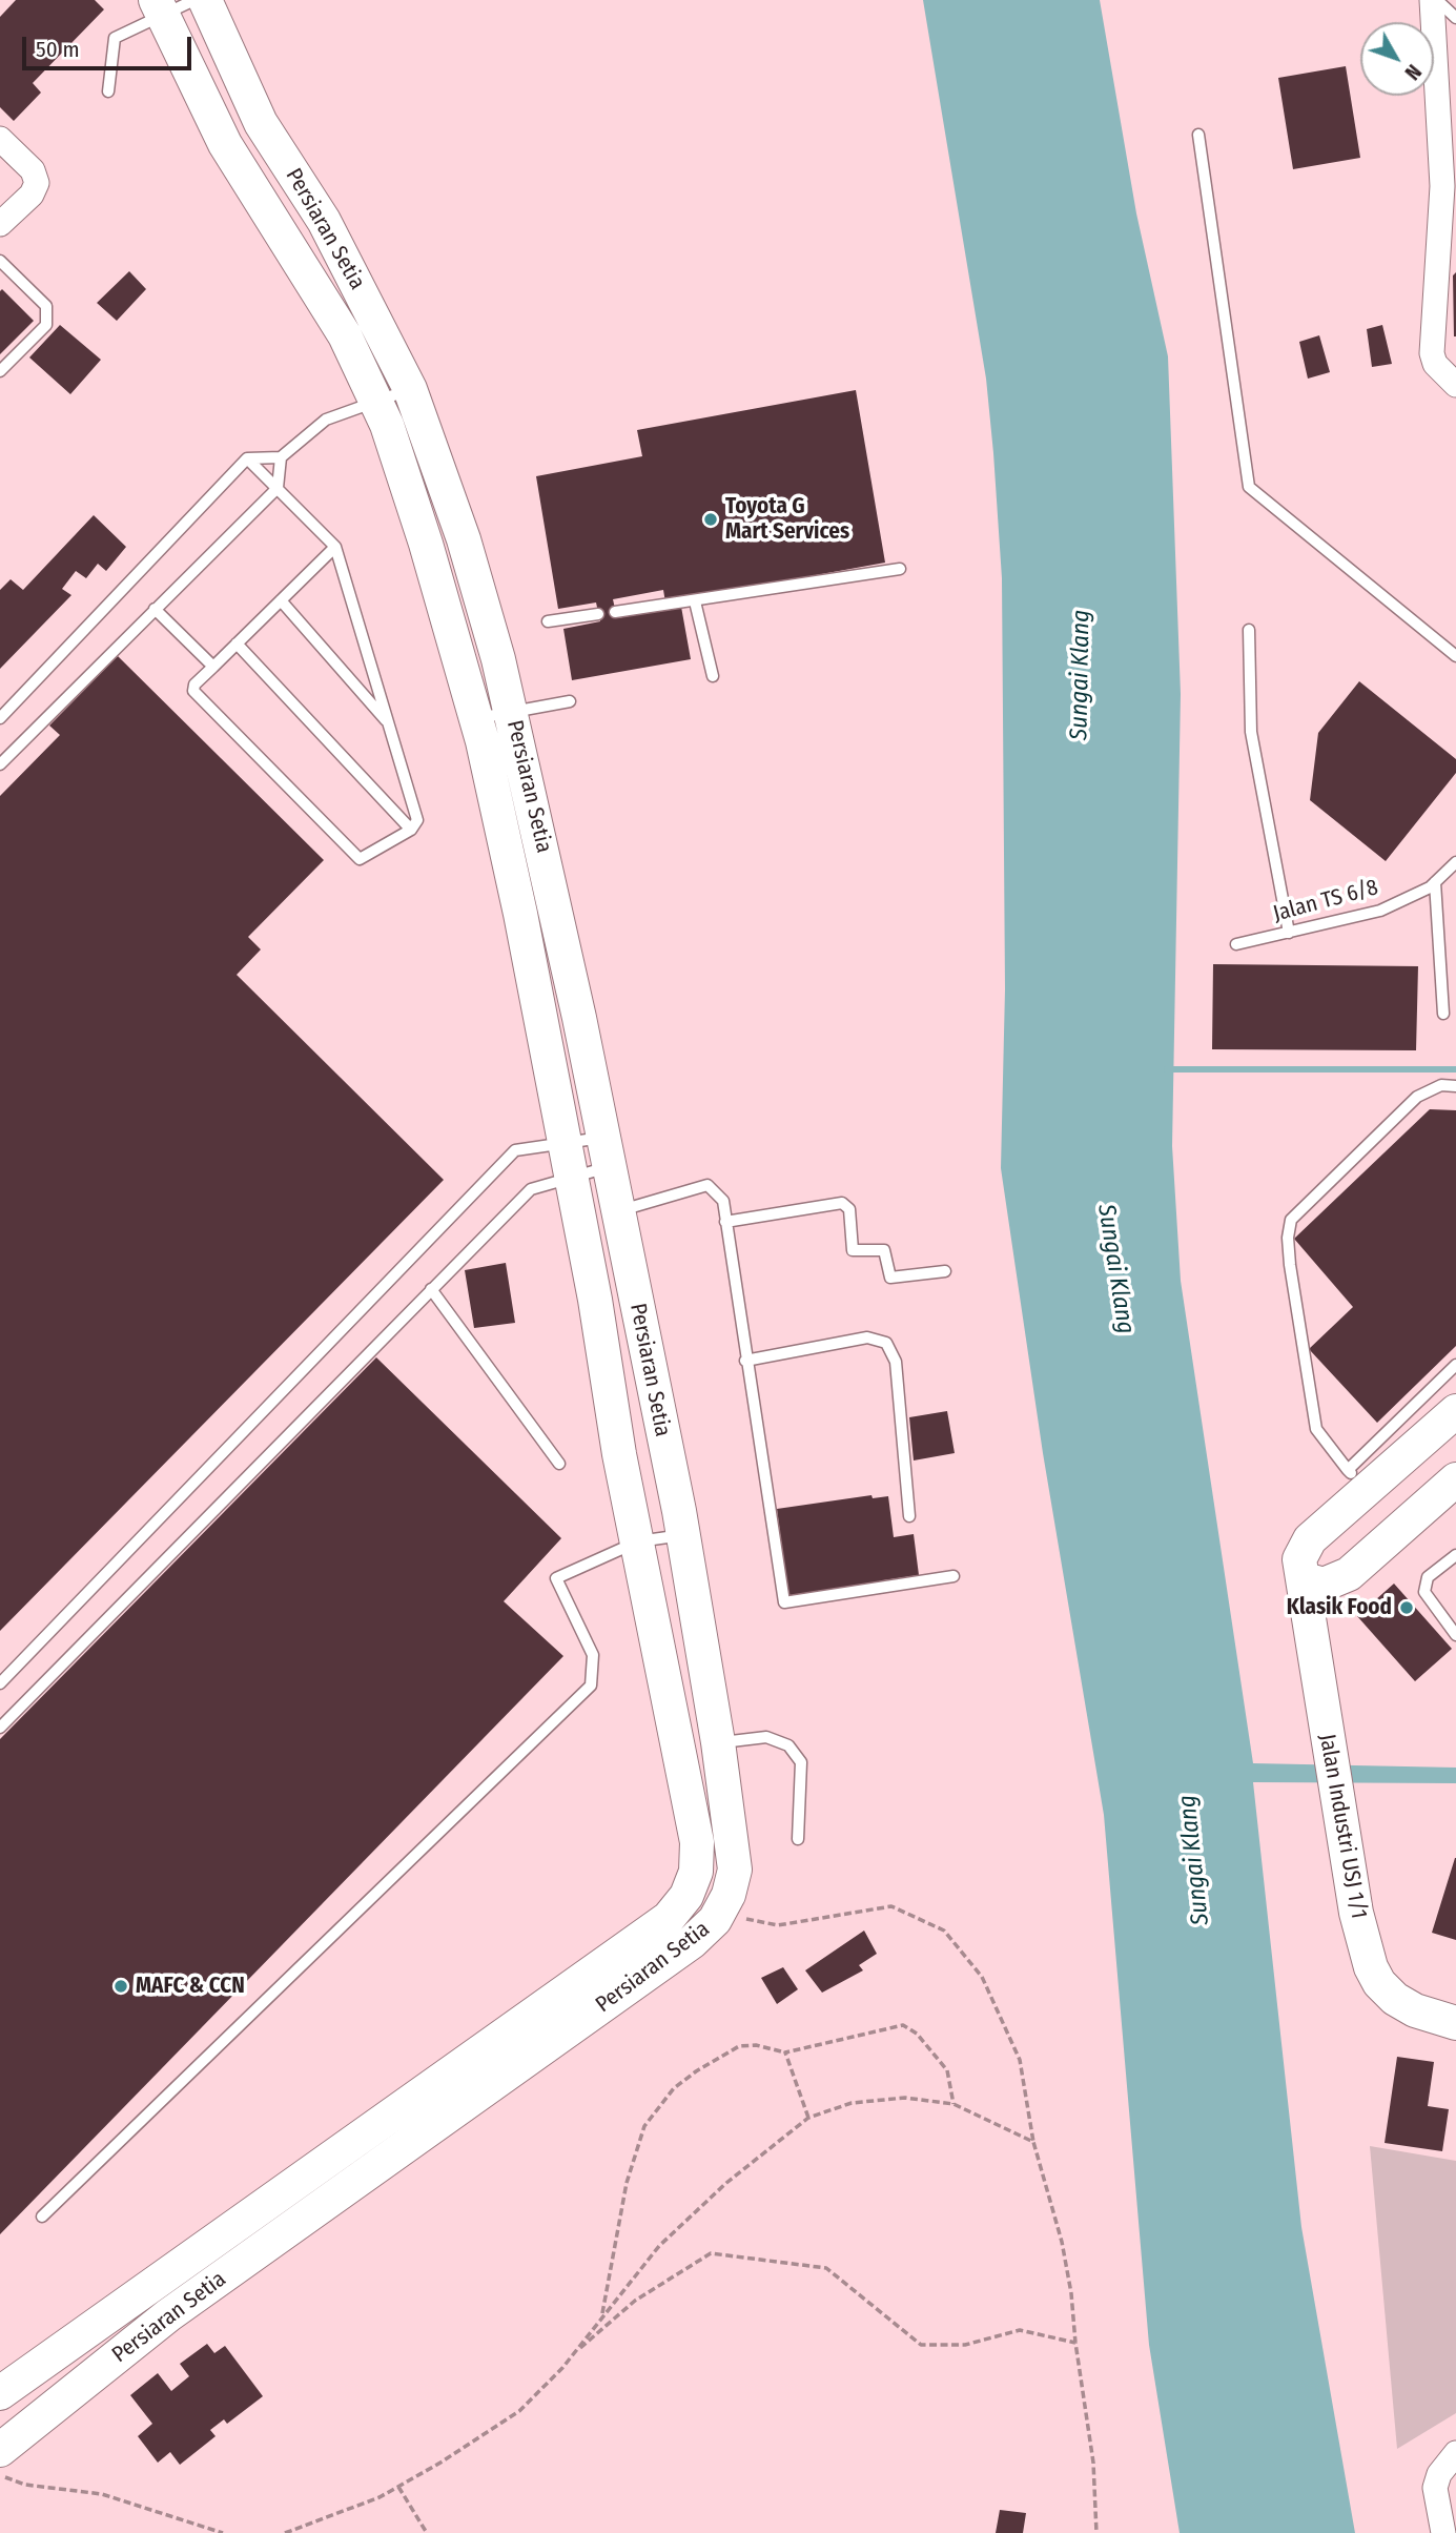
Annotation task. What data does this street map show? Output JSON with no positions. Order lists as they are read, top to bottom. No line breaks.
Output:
{"streets":{"street":["Persiaran Setia","Jalan Industri USJ 1/1"],"lane":["Jalan TS 6/8"]},"water":["Sungai Klang"],"places":["Toyota G Mart Services","Klasik Food","MAFC & CCN"],"scale_bar":"50 m","north":"bottom right"}
